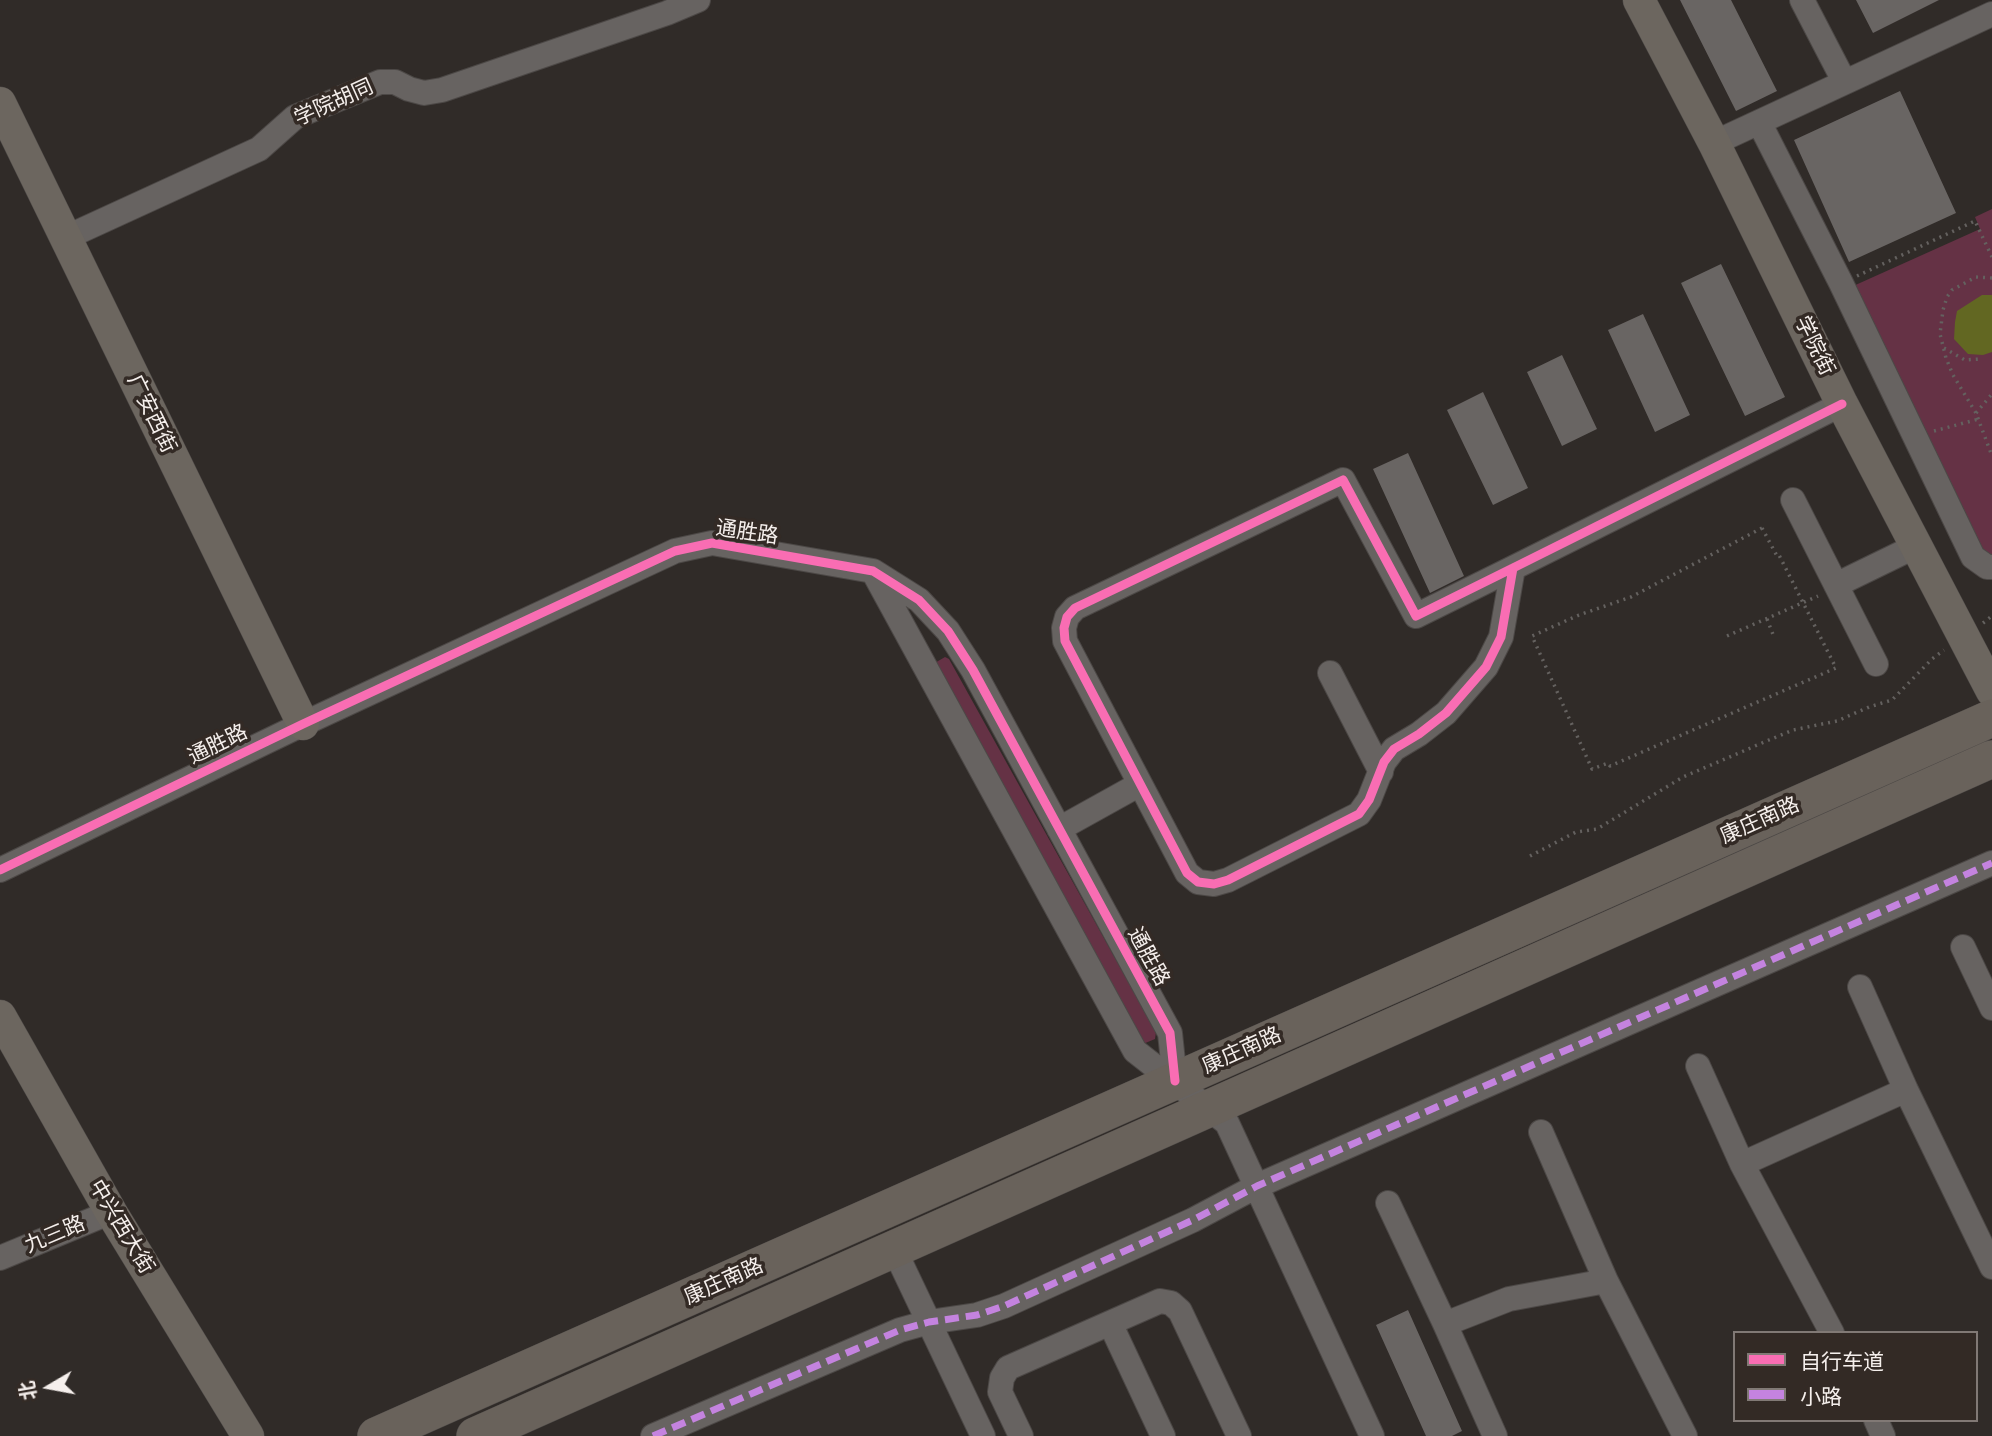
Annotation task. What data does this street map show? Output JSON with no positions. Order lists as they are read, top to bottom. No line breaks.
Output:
{"streets":{"highway":["康庄南路"],"main road":["学院街","广安西街","中兴西大街"],"street":["学院胡同","通胜路","九三路"]},"crossings":[["学院胡同","广安西街"],["广安西街","通胜路"],["通胜路","康庄南路"],["中兴西大街","九三路"]],"legend":["自行车道","小路"],"north":"left"}
